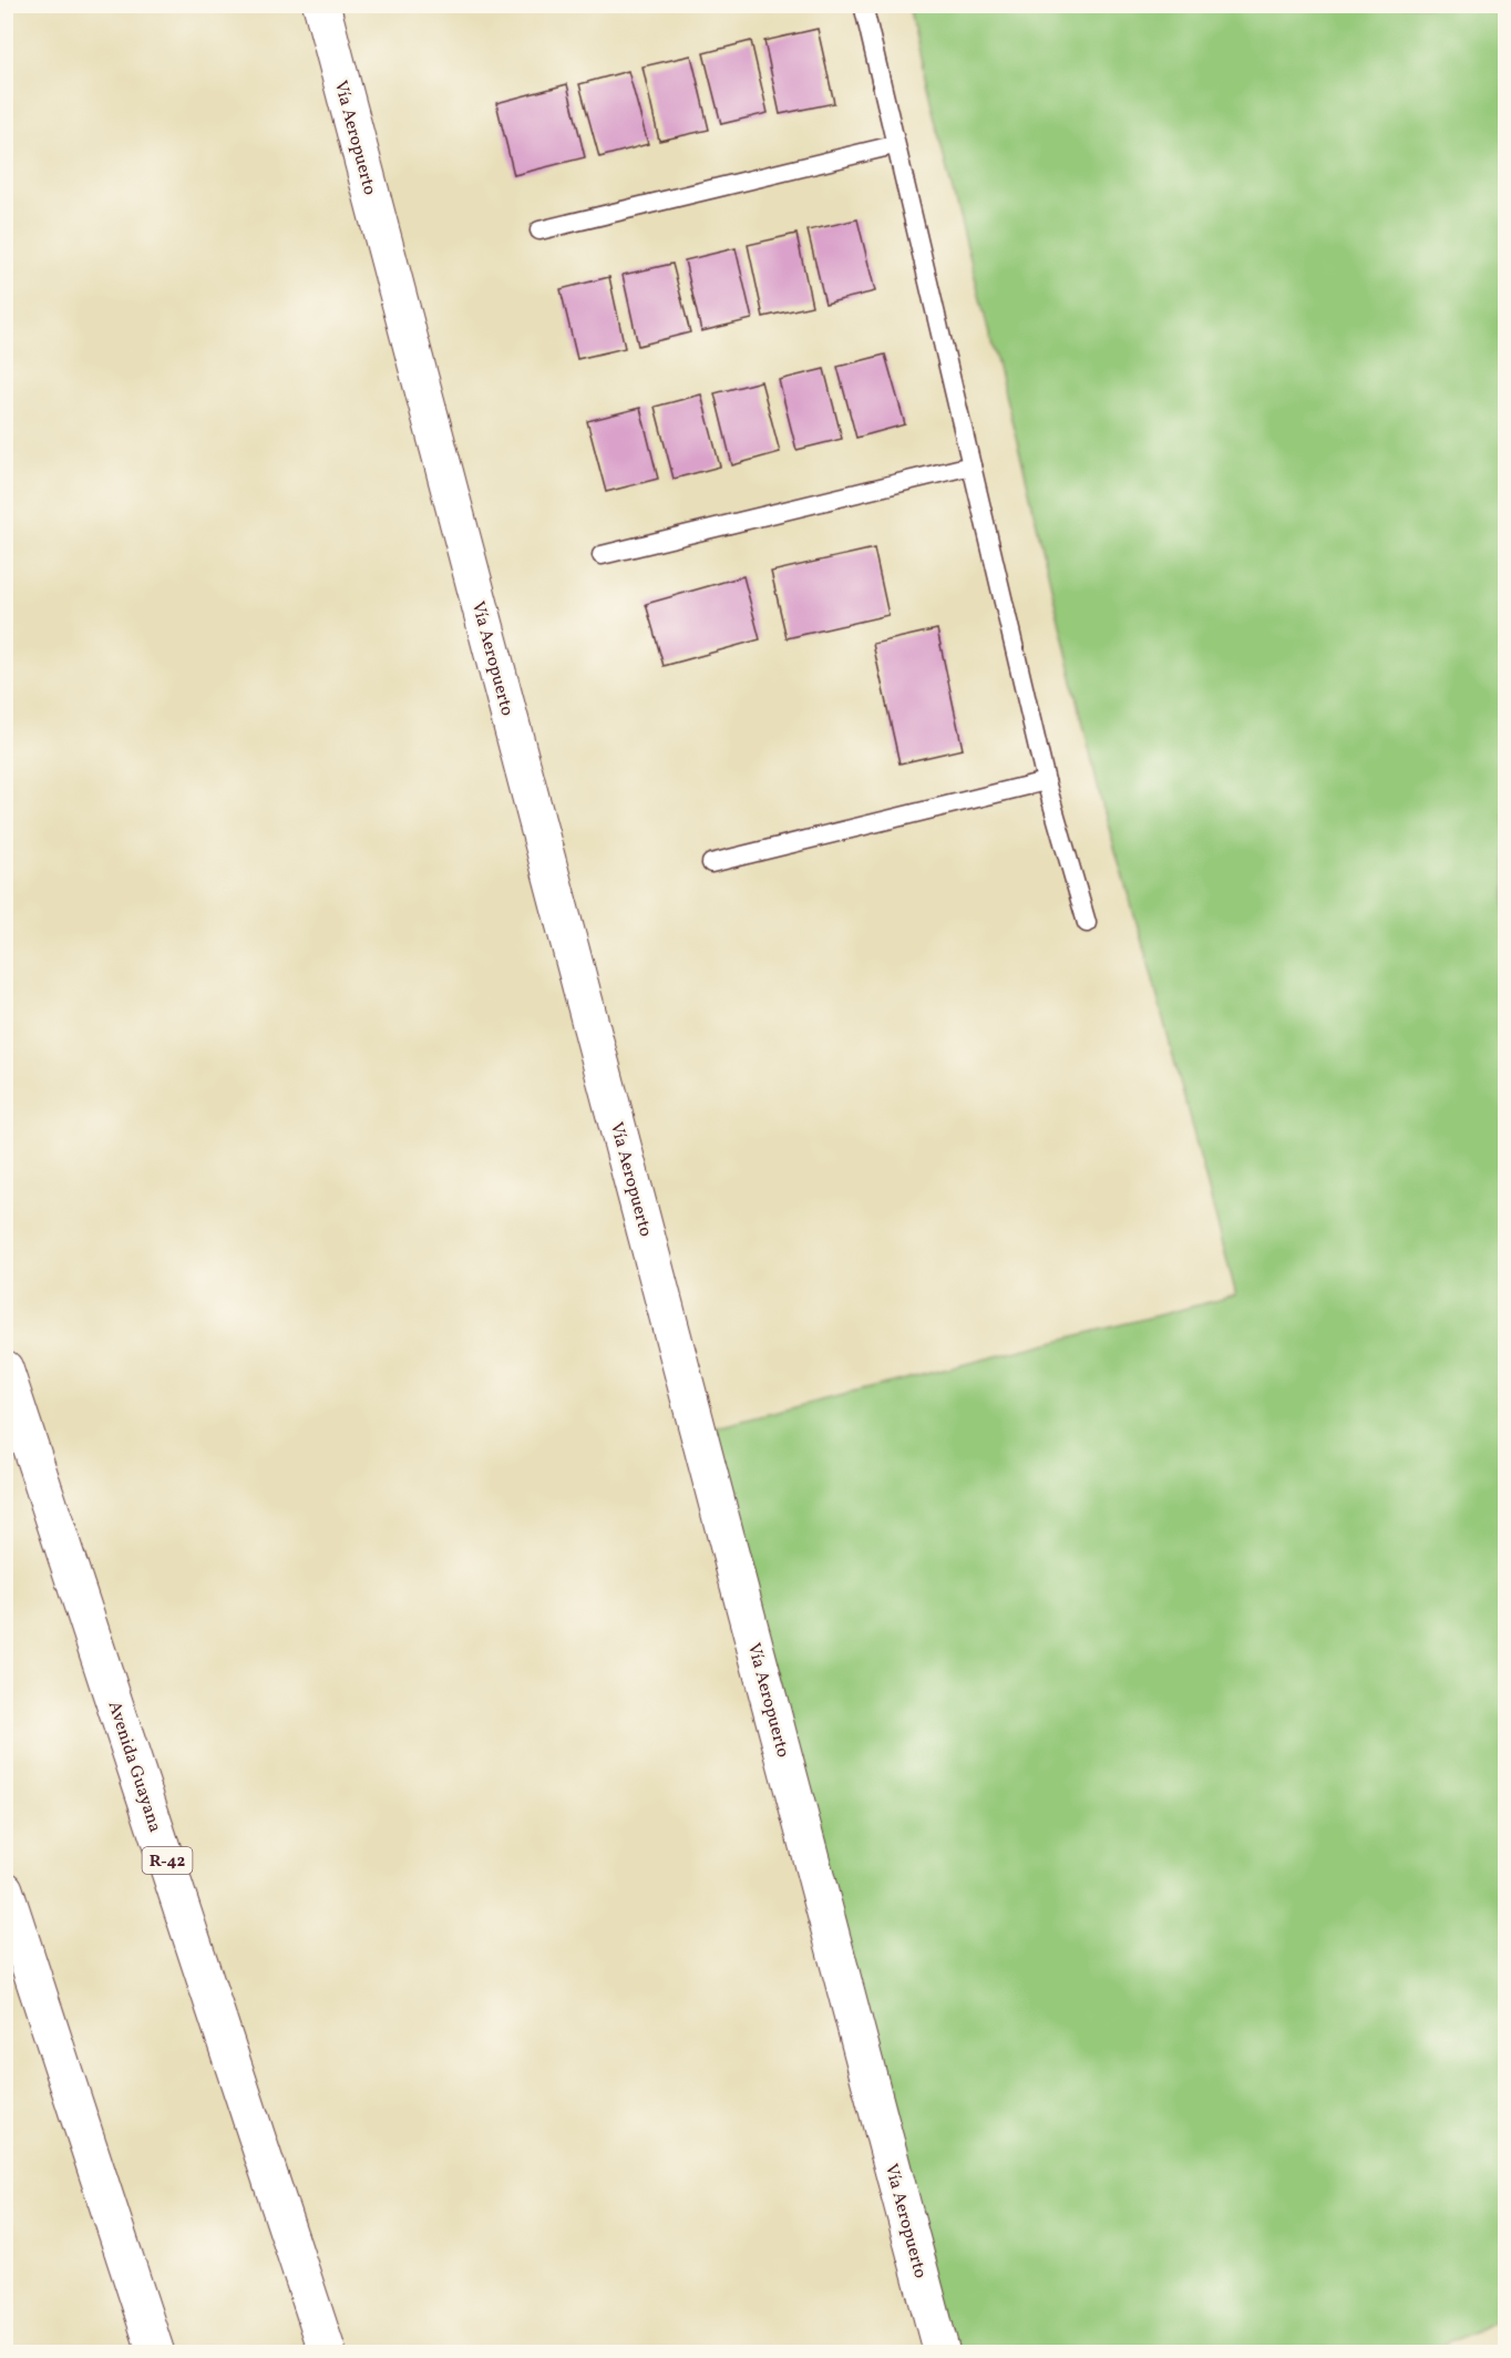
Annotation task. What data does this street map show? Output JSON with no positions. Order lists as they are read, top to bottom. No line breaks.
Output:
{"streets":{"street":["Vía Aeropuerto","Avenida Guayana","R-42"]}}
